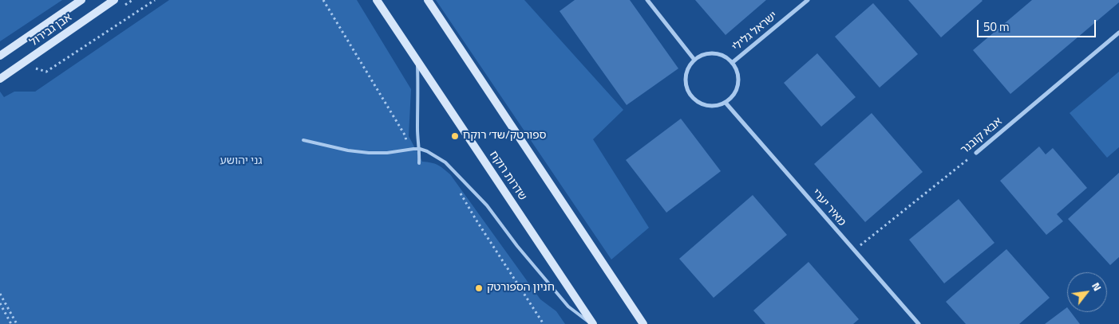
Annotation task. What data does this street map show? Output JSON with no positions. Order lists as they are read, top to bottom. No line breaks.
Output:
{"streets":{"main road":["אבן גבירול","שדרות רוקח"],"street":["ישראל גלילי","אבא קובנר","מאיר יערי"]},"crossings":[["ישראל גלילי","מאיר יערי"],["אבא קובנר","מאיר יערי"]],"parks":["גני יהושע"],"places":["ספורטק/שד׳ רוקח","חניון הספורטק"],"scale_bar":"50 m","north":"top right"}
